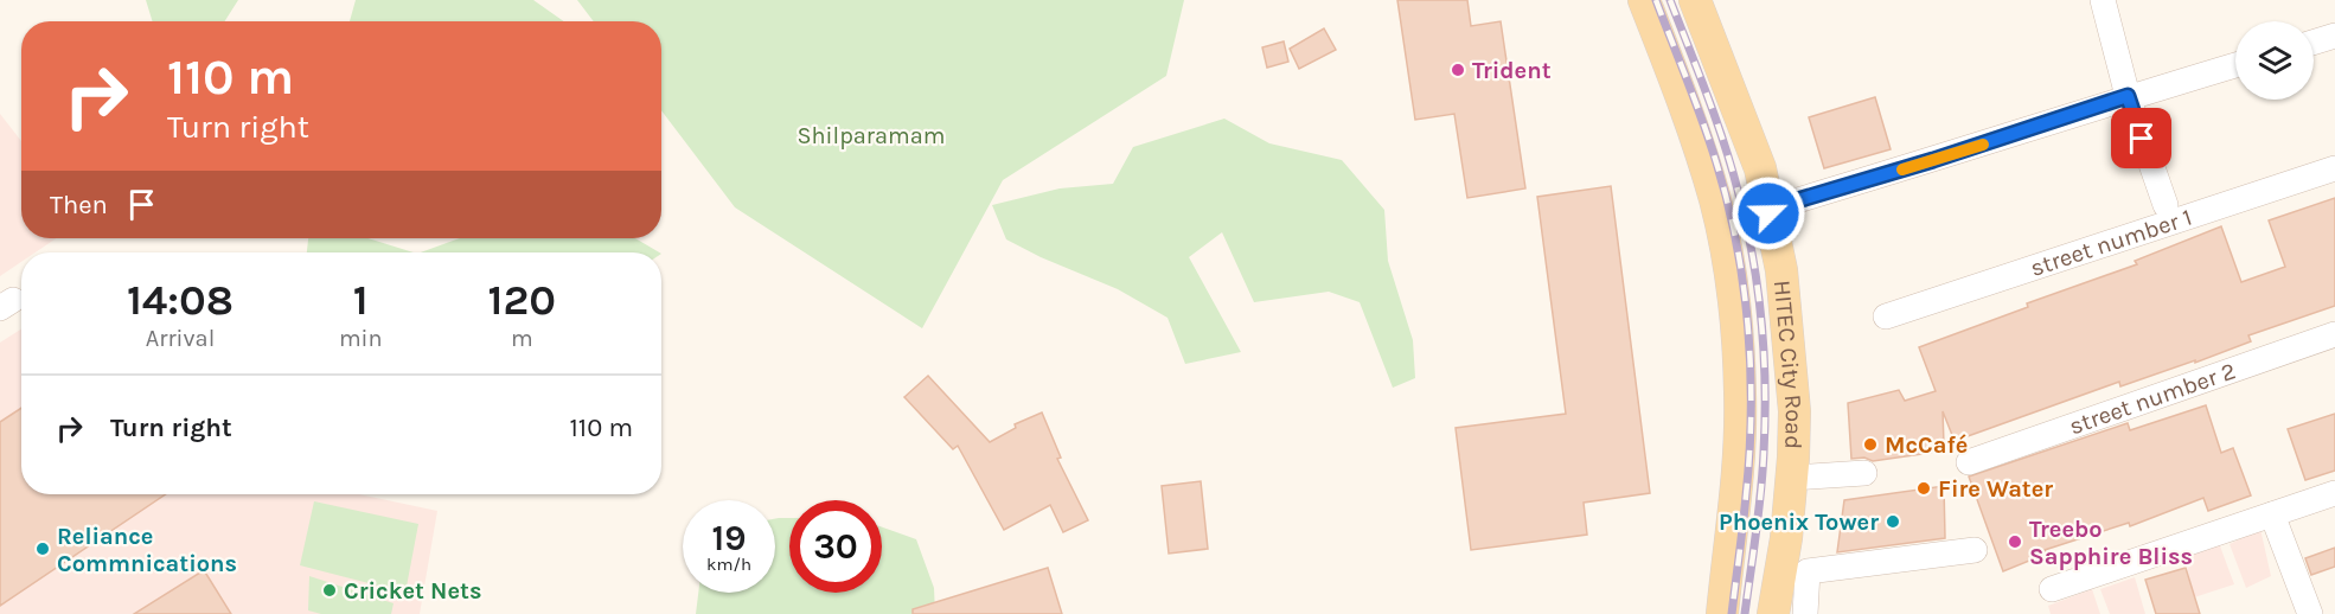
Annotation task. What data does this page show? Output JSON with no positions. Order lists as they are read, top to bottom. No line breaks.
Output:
{"streets":{"main road":["HITEC City Road"],"street":["street number 1","street number 2"]},"parks":["Shilparamam"],"places":["Trident","McCafé","Fire Water","Phoenix Tower","Treebo Sapphire Bliss","Reliance Commnications","Cricket Nets"],"page":{"turn":["110 m","Turn right"],"then":"Then","eta":["14:08","Arrival","1","min","120","m"],"list":[{"name":"Turn right","value":"110 m"}],"speed":"19 km/h","limit":"30"}}
